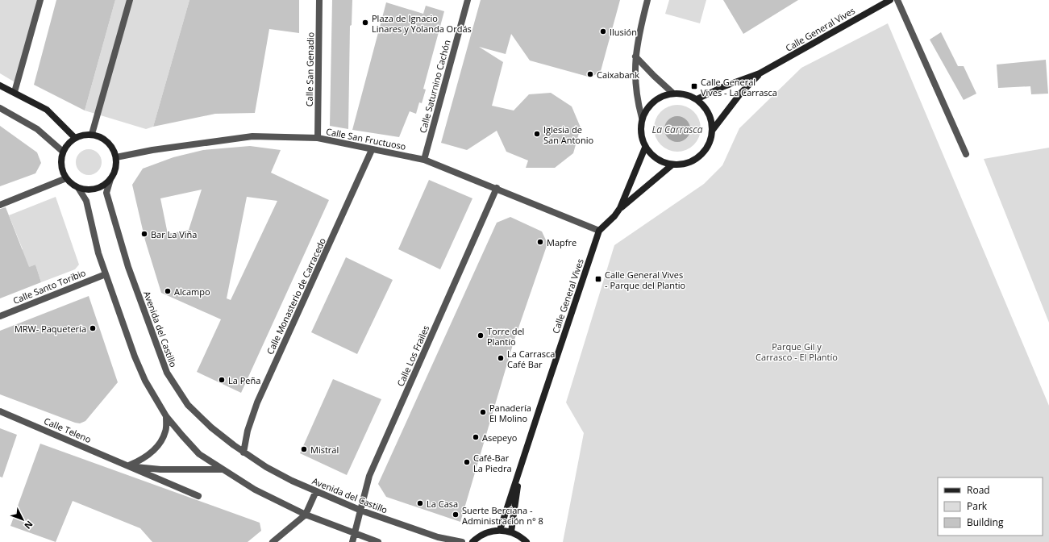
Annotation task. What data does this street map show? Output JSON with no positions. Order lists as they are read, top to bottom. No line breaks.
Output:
{"streets":{"street":["Calle General Vives","Calle San Genadio","Calle Saturnino Cachón","Calle San Fructuoso","Calle Santo Toribio","Calle Monasterio de Carracedo","Avenida del Castillo","Calle Los Frailes","Calle Teleno"]},"crossings":[["Calle General Vives","Calle San Fructuoso"],["Calle San Genadio","Calle San Fructuoso"],["Calle Saturnino Cachón","Calle San Fructuoso"],["Calle San Fructuoso","Calle Monasterio de Carracedo"],["Calle San Fructuoso","Avenida del Castillo"],["Calle San Fructuoso","Calle Los Frailes"],["Calle Monasterio de Carracedo","Avenida del Castillo"],["Avenida del Castillo","Calle Los Frailes"]],"water":["La Carrasca"],"parks":["Parque Gil y Carrasco - El Plantío"],"places":{"other":["Plaza de Ignacio Linares y Yolanda Ordás","Ilusión","Caixabank","Iglesia de San Antonio","Bar La Viña","Mapfre","Alcampo","MRW- Paquetería","Torre del Plantío","La Carrasca Café Bar","La Peña","Panadería El Molino","Asepeyo","Mistral","Café-Bar La Piedra","La Casa","Suerte Berciana - Administración n° 8"],"transit":["Calle General Vives - La Carrasca","Calle General Vives - Parque del Plantio"]},"legend":["Road","Park","Building"],"north":"bottom right"}
